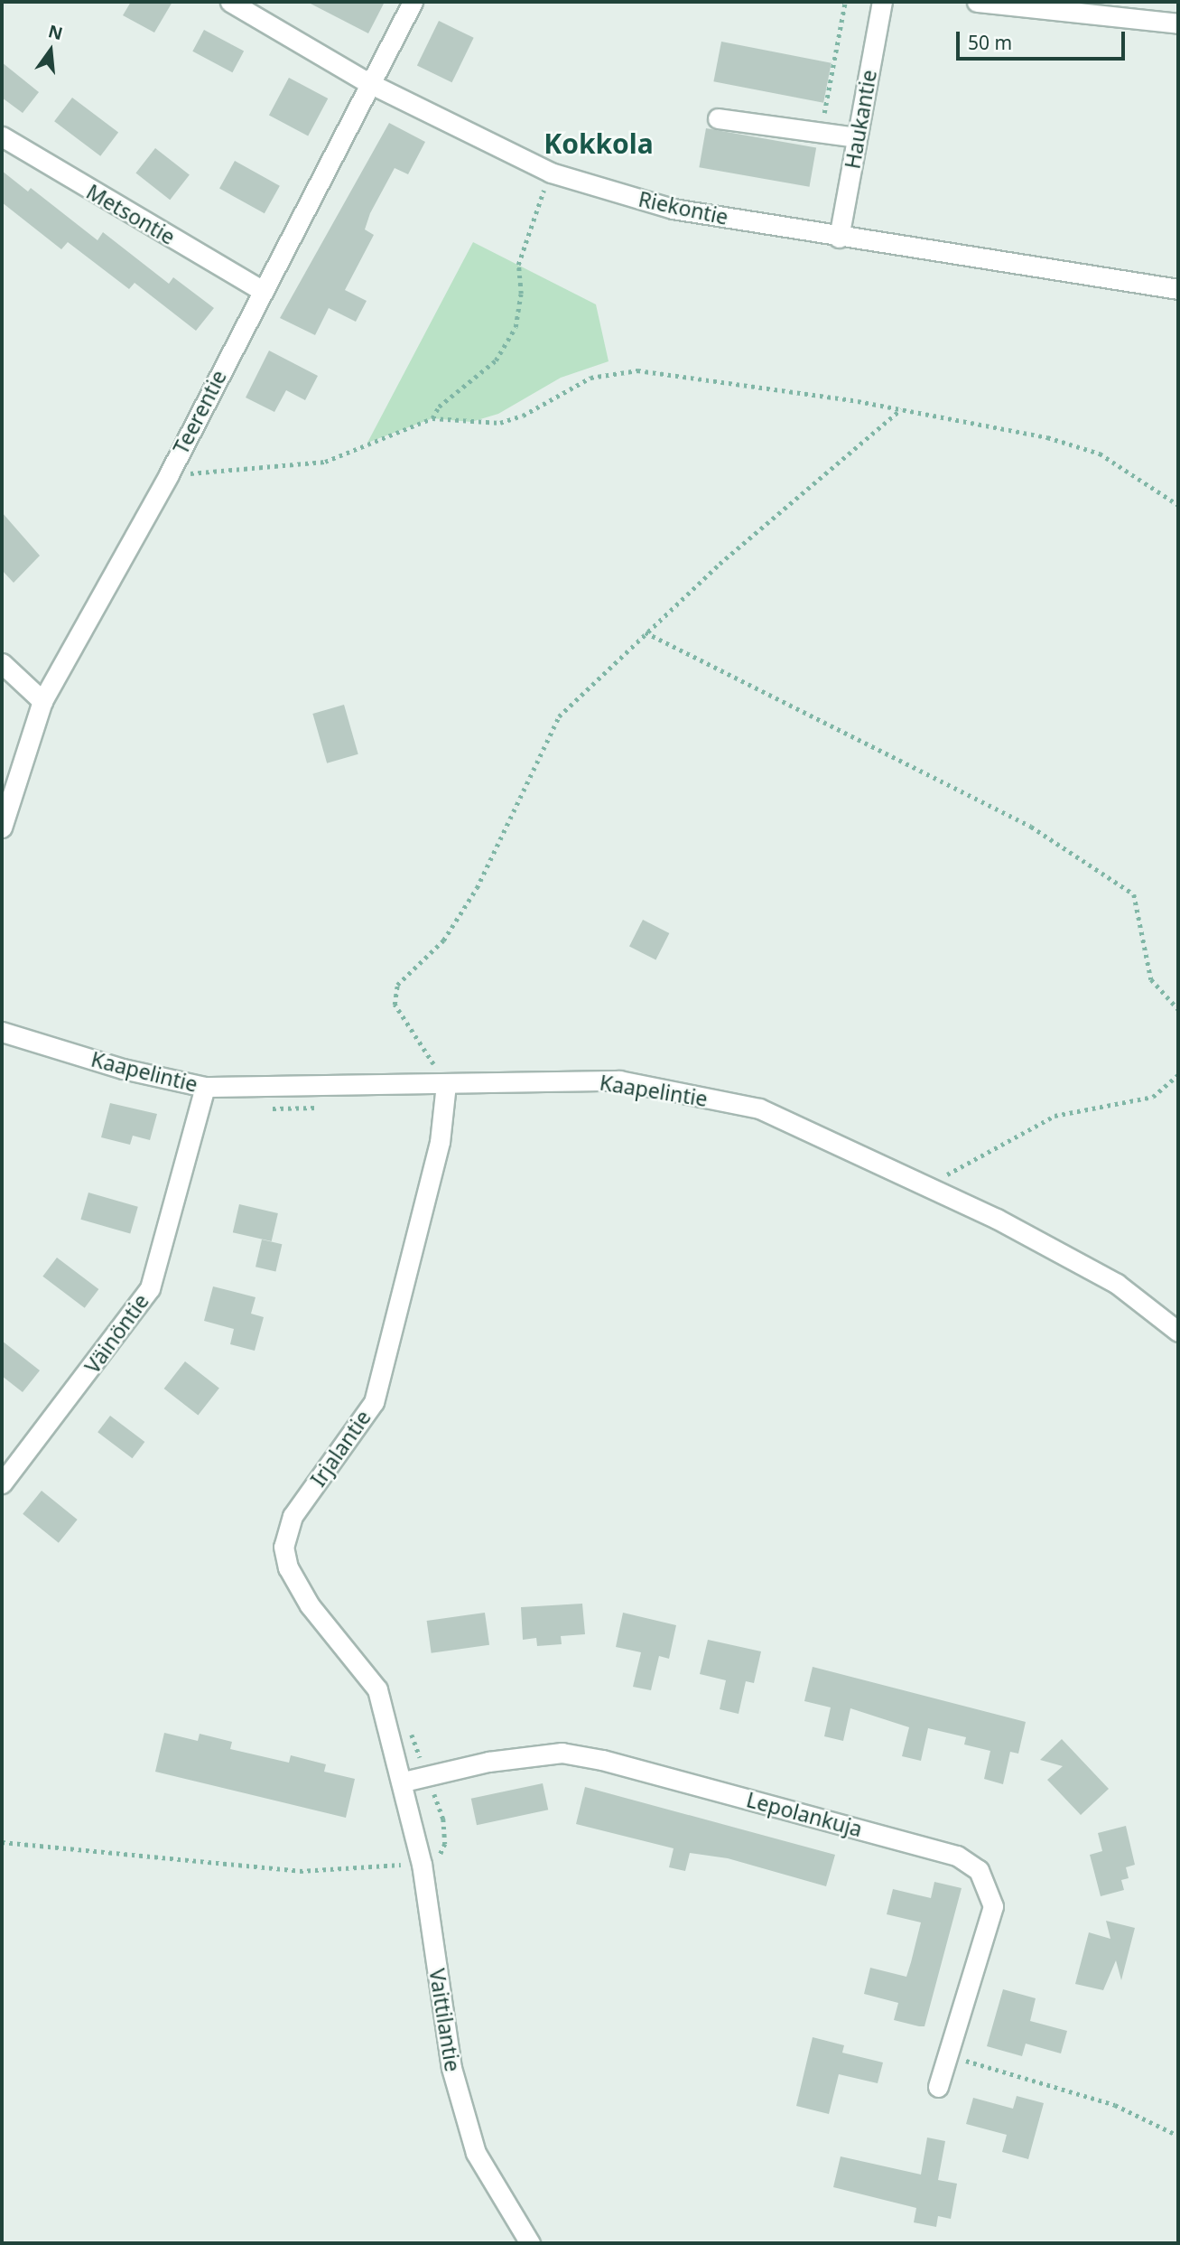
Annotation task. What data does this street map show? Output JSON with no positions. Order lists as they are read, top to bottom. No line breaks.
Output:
{"streets":{"street":["Haukantie","Riekontie","Metsontie","Teerentie","Kaapelintie","Väinöntie","Irjalantie","Lepolankuja","Vaittilantie"]},"crossings":[["Haukantie","Riekontie"],["Riekontie","Teerentie"],["Metsontie","Teerentie"],["Kaapelintie","Väinöntie"],["Kaapelintie","Irjalantie"],["Irjalantie","Lepolankuja"],["Irjalantie","Vaittilantie"],["Lepolankuja","Vaittilantie"]],"districts":["Kokkola"],"scale_bar":"50 m","north":"top"}
